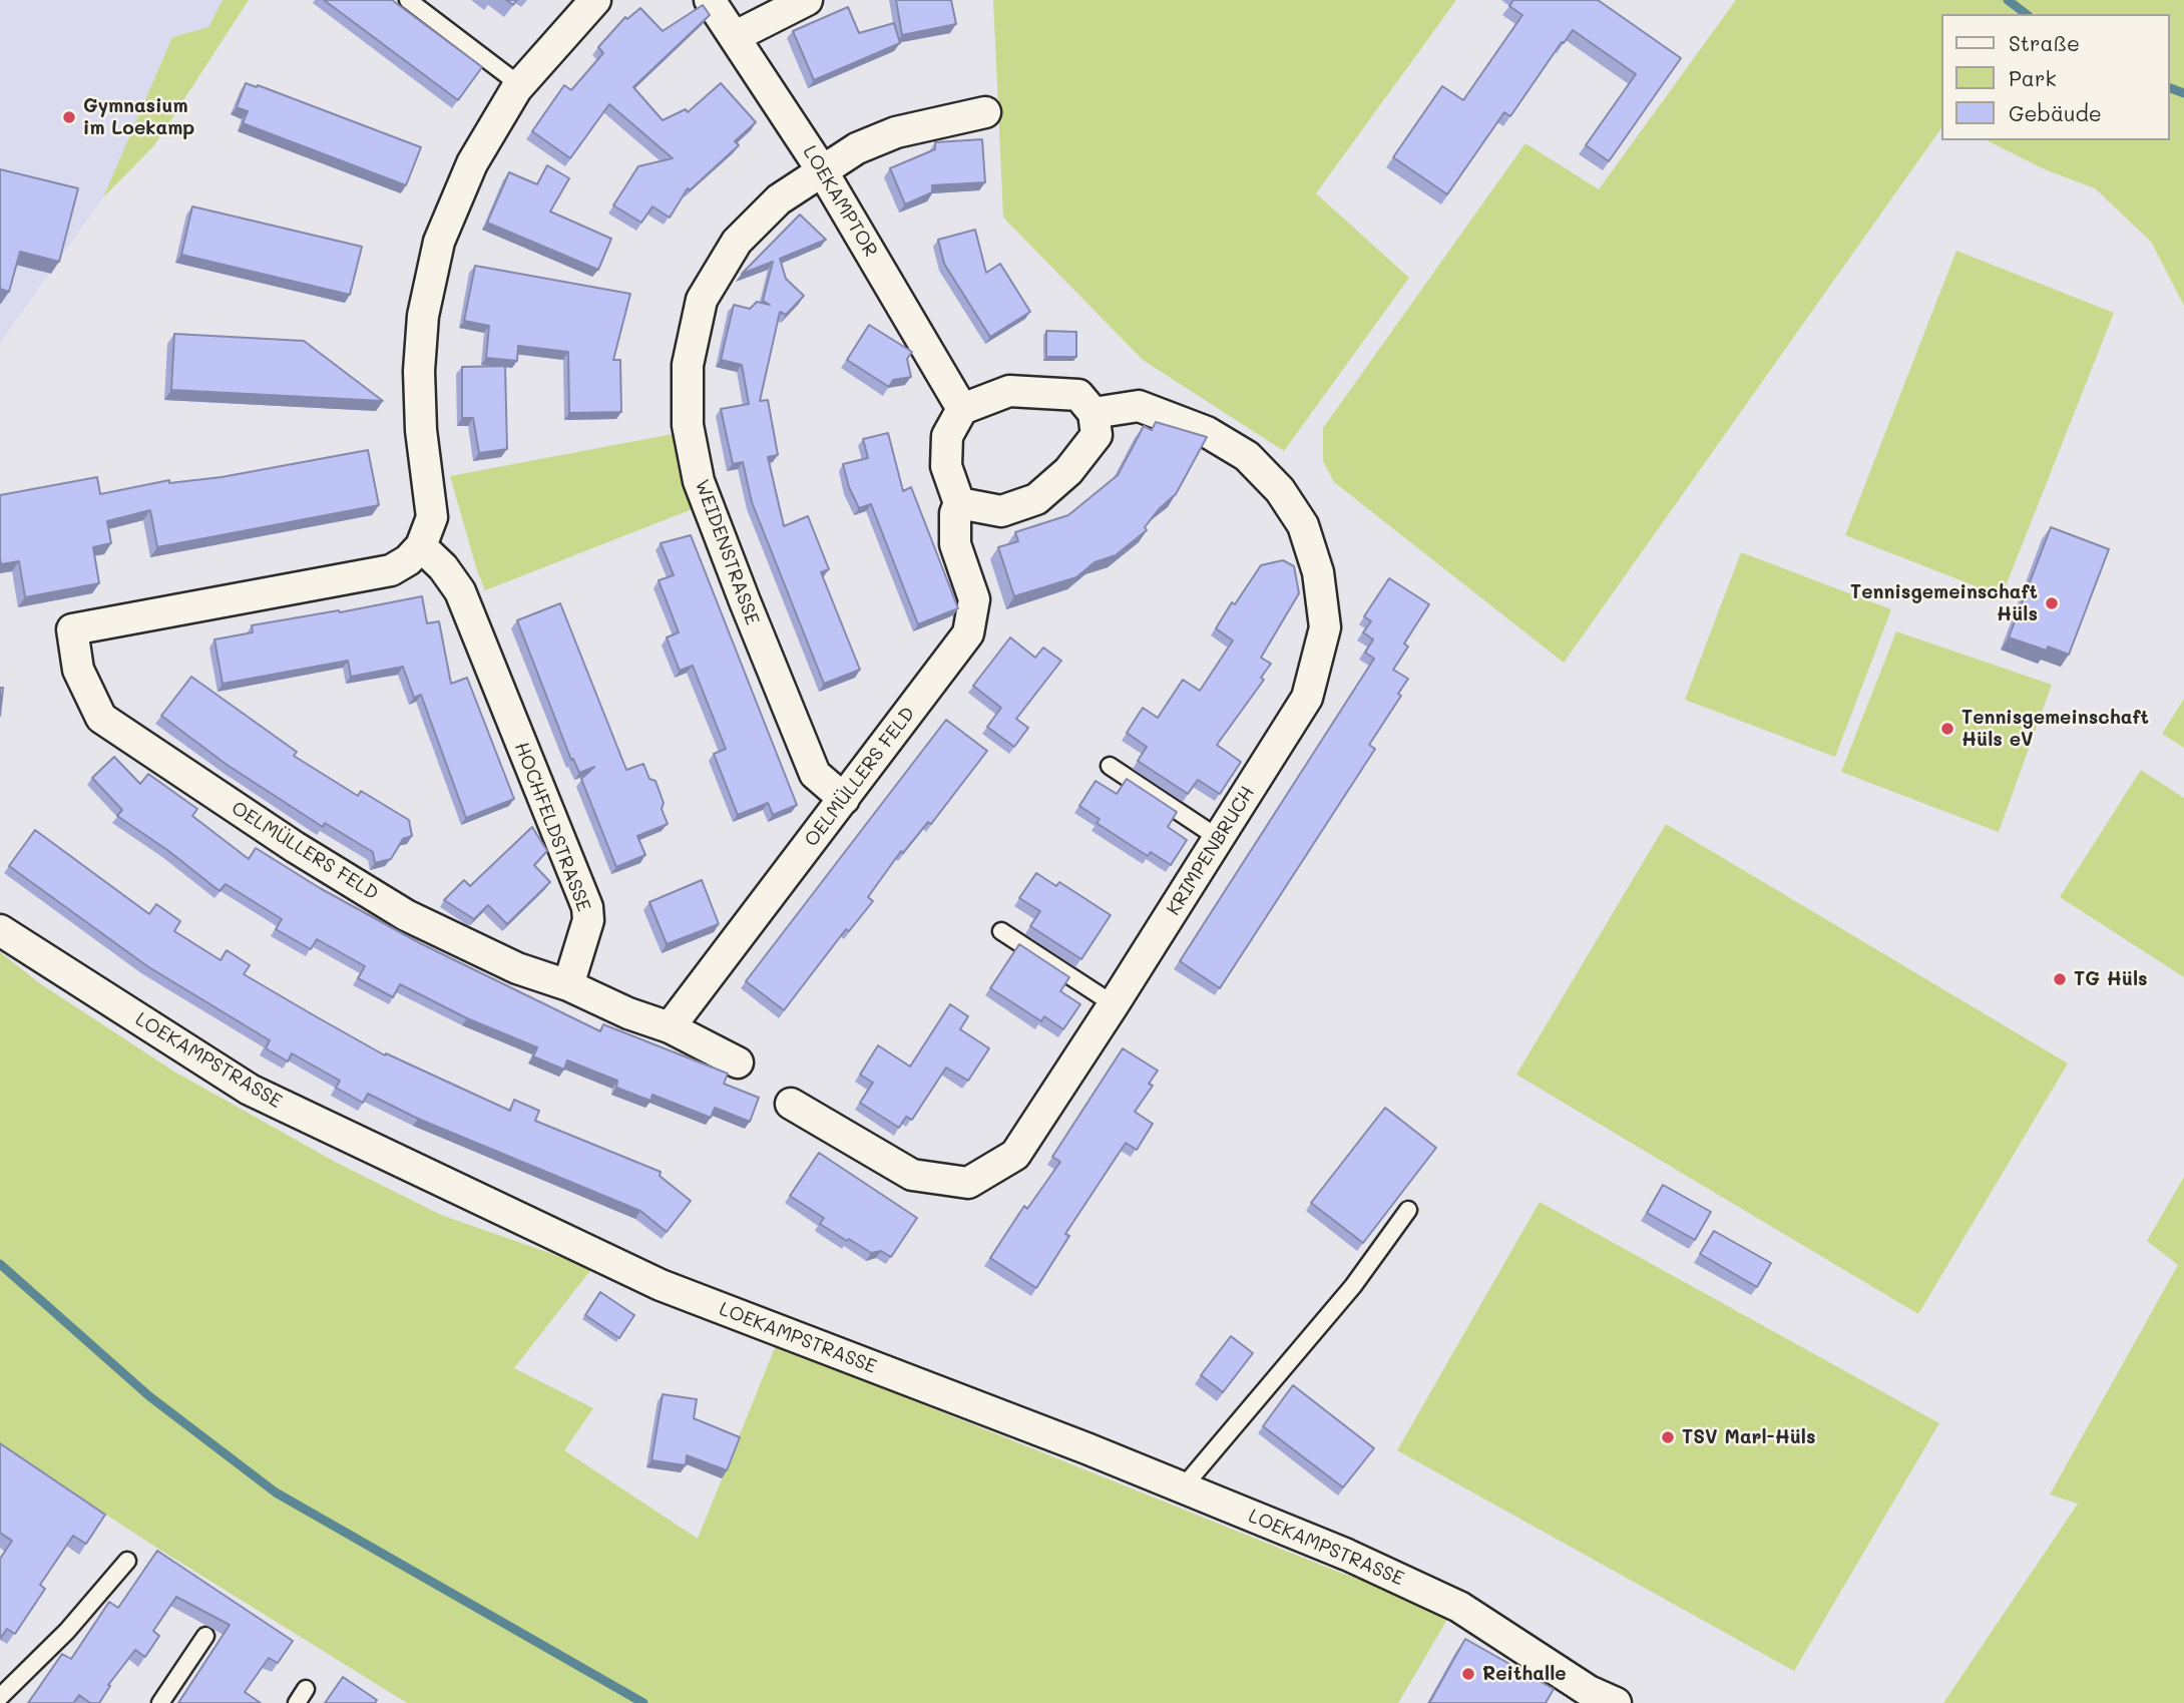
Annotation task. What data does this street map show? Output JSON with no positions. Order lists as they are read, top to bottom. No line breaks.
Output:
{"streets":{"street":["LOEKAMPTOR","WEIDENSTRASSE","OELMÜLLERS FELD","HOCHFELDSTRASSE","KRIMPENBRUCH","LOEKAMPSTRASSE"]},"crossings":[["LOEKAMPTOR","WEIDENSTRASSE"],["LOEKAMPTOR","OELMÜLLERS FELD"],["LOEKAMPTOR","KRIMPENBRUCH"],["WEIDENSTRASSE","OELMÜLLERS FELD"],["OELMÜLLERS FELD","HOCHFELDSTRASSE"],["OELMÜLLERS FELD","KRIMPENBRUCH"]],"places":["Gymnasium im Loekamp","Tennisgemeinschaft Hüls","Tennisgemeinschaft Hüls eV","TG Hüls","TSV Marl-Hüls","Reithalle"],"legend":["Straße","Park","Gebäude"]}
